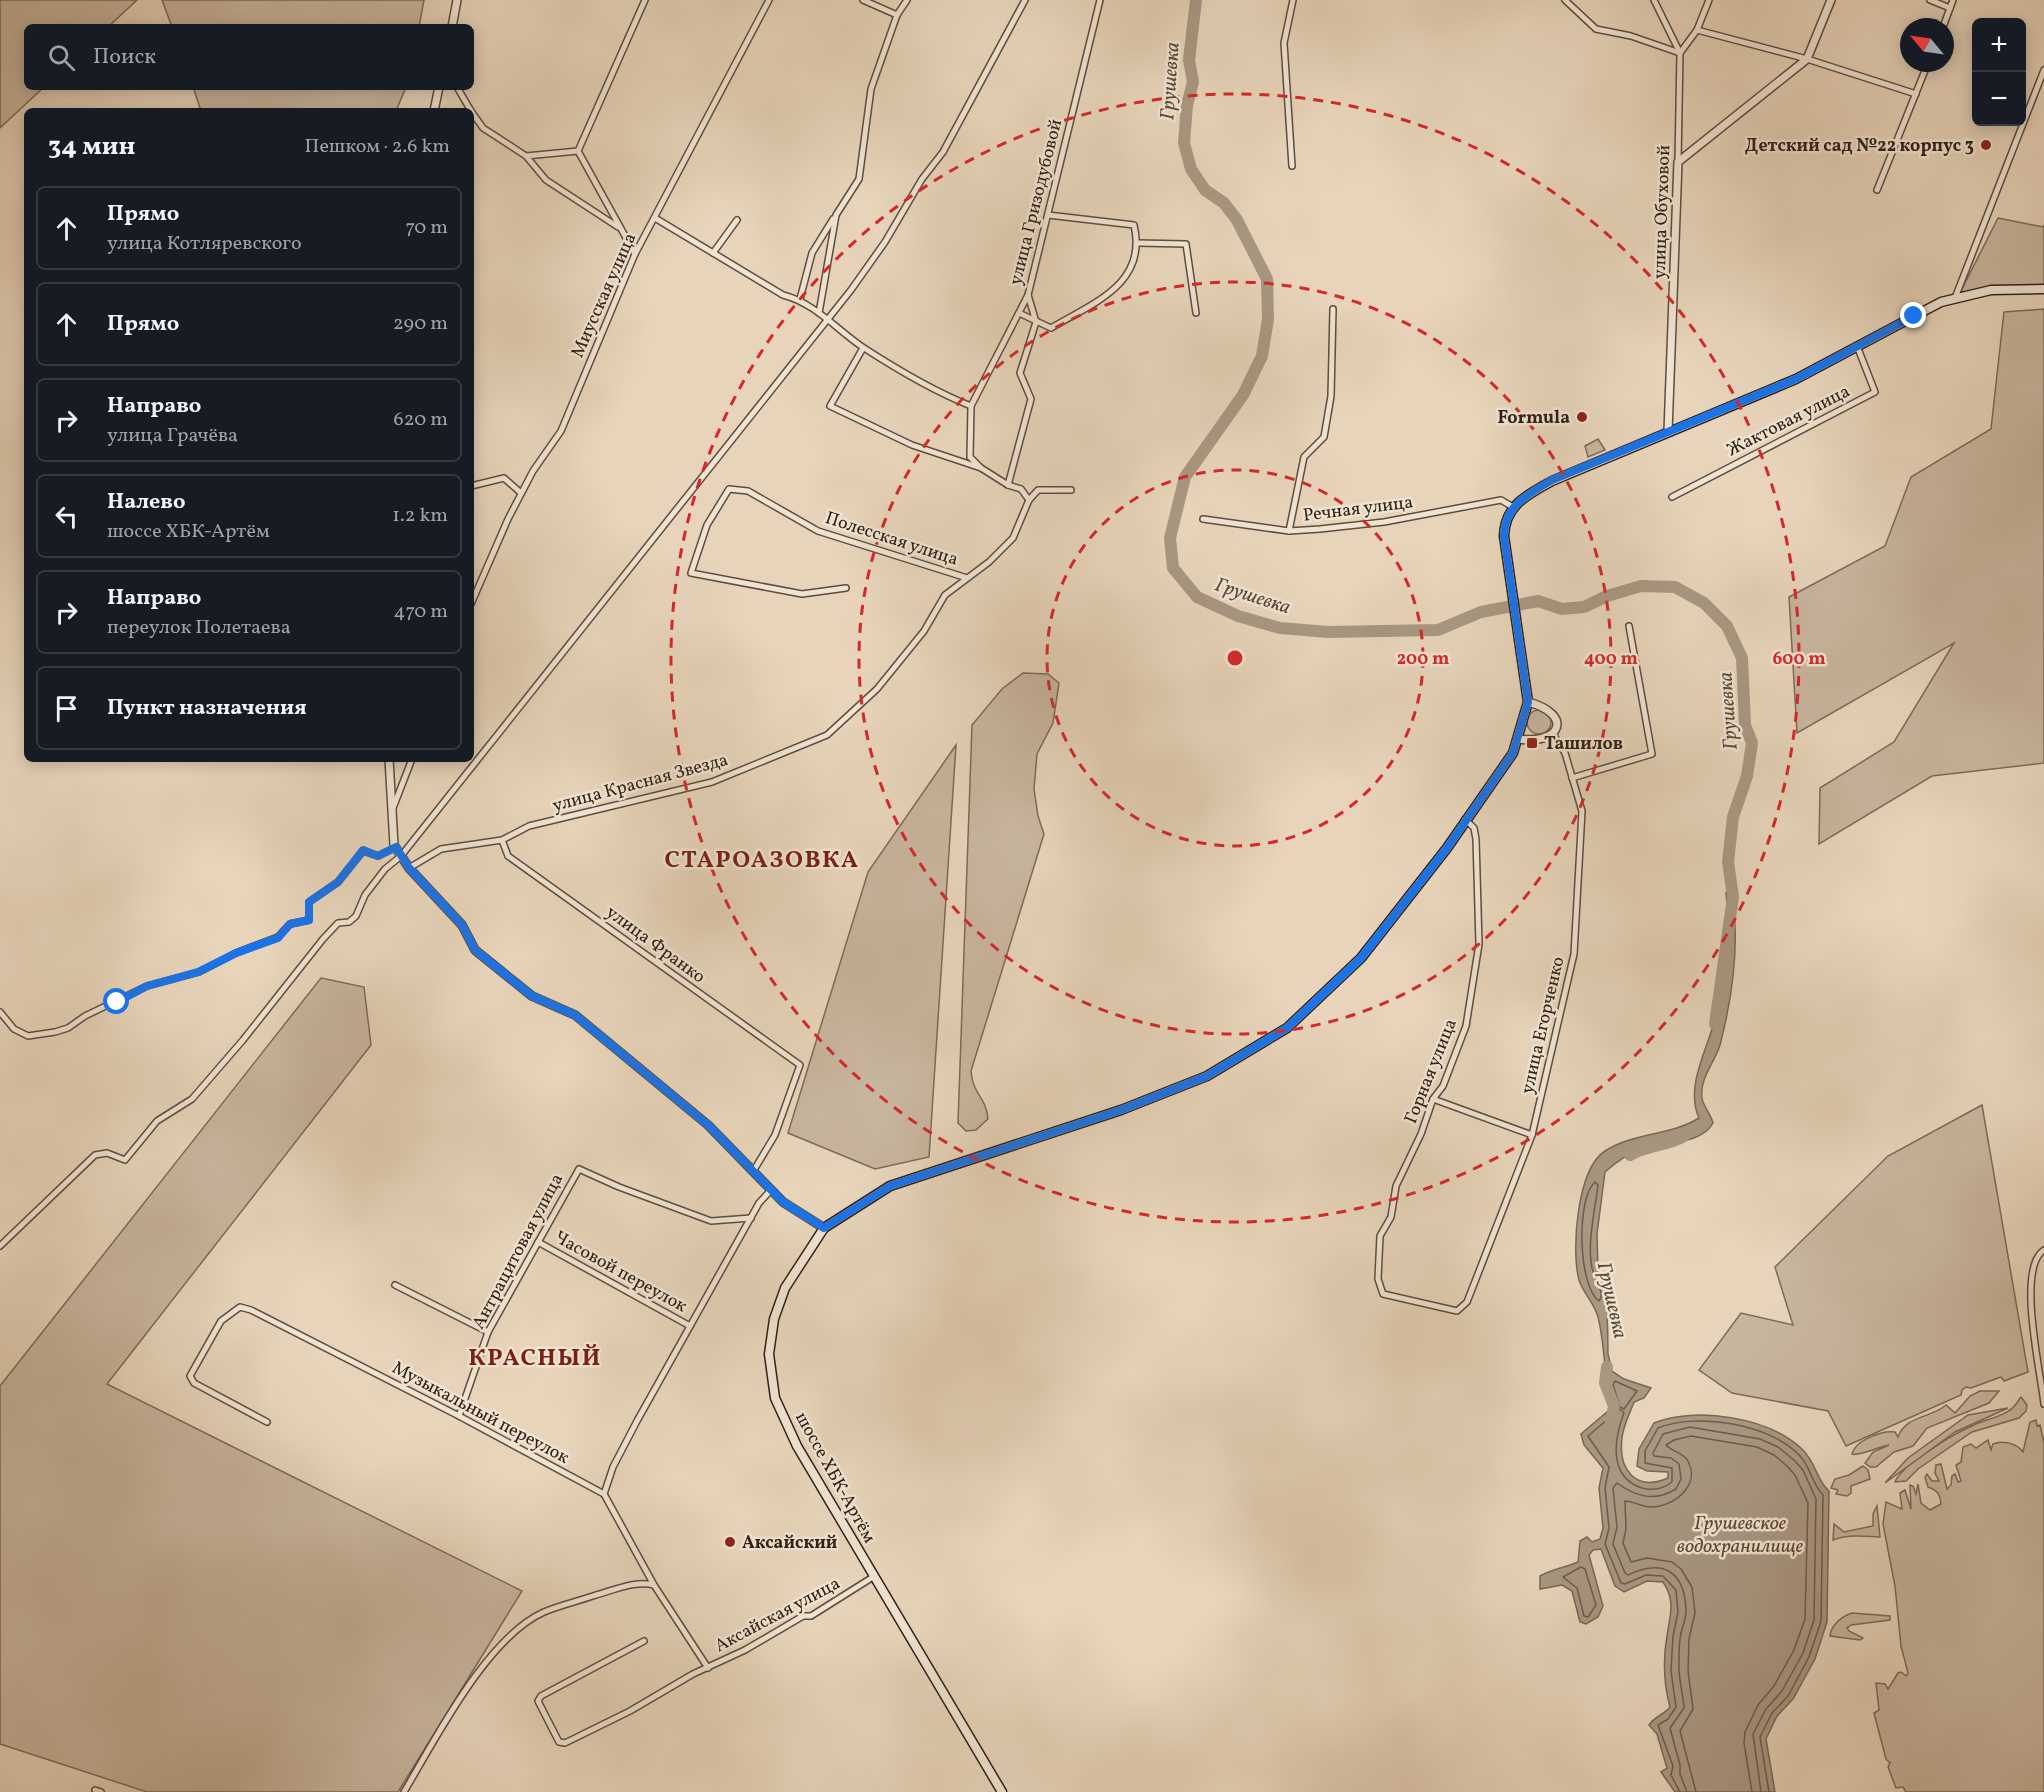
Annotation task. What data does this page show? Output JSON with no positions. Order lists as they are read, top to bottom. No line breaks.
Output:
{"streets":{"main road":["шоссе ХБК-Артём"],"street":["улица Гризодубовой","улица Обуховой","Миусская улица","Жактовая улица","Речная улица","Полесская улица","улица Красная Звезда","улица Франко","улица Егорченко","Горная улица","Антрацитовая улица","Часовой переулок","Музыкальный переулок","Аксайская улица"]},"crossings":[["Речная улица","шоссе ХБК-Артём"],["Полесская улица","улица Красная Звезда"],["улица Красная Звезда","улица Франко"],["улица Егорченко","Горная улица"],["Горная улица","шоссе ХБК-Артём"],["Антрацитовая улица","Часовой переулок"],["Антрацитовая улица","Музыкальный переулок"],["шоссе ХБК-Артём","Аксайская улица"]],"districts":["СТАРОАЗОВКА","КРАСНЫЙ"],"water":["Грушевка","Грушевское водохранилище"],"places":{"other":["Детский сад №22 корпус 3","Formula","Аксайский"],"transit":["Ташилов"]},"north":"top left","page":{"map_buttons":["+","−"],"search":"Поиск","heading":["34 мин","Пешком · 2.6 km"],"list":[["Прямо","улица Котляревского","70 m"],["Прямо","290 m"],["Направо","улица Грачёва","620 m"],["Налево","шоссе ХБК-Артём","1.2 km"],["Направо","переулок Полетаева","470 m"],"Пункт назначения"]},"rings":["200 m","400 m","600 m"]}
